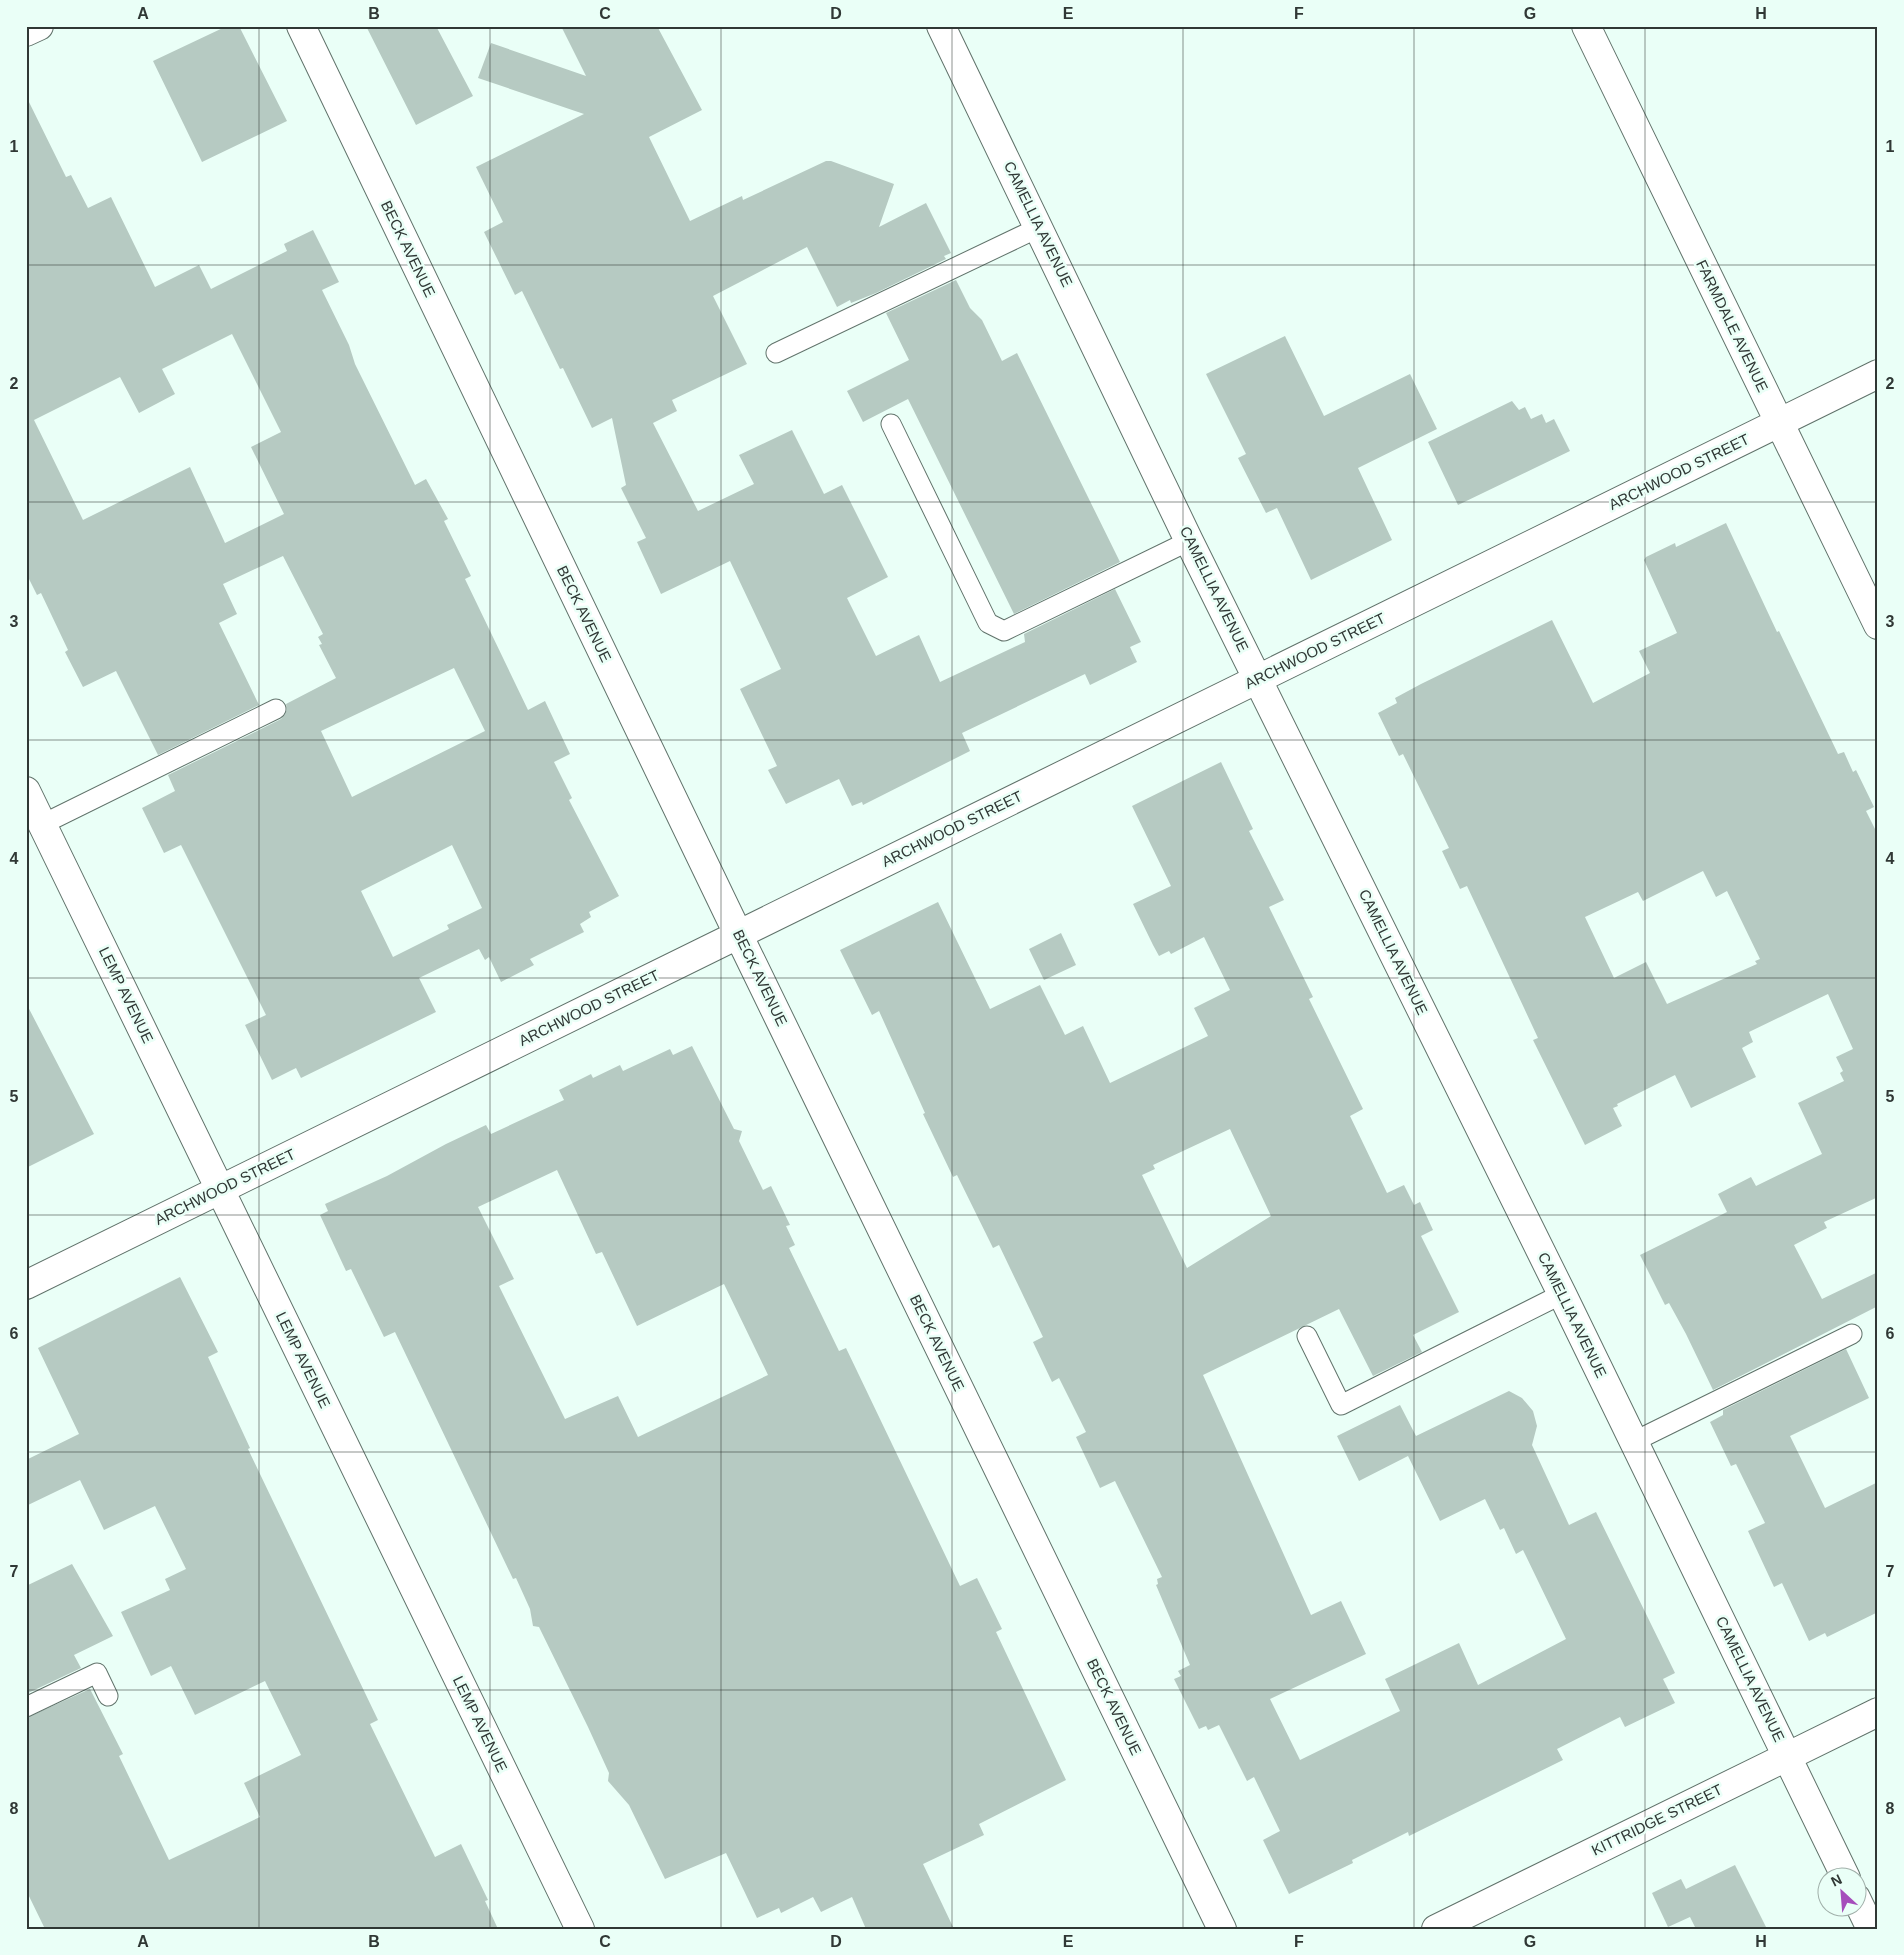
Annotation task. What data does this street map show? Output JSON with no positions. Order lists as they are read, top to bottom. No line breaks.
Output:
{"streets":{"street":["CAMELLIA AVENUE","BECK AVENUE","FARMDALE AVENUE","ARCHWOOD STREET","LEMP AVENUE","KITTRIDGE STREET"]},"crossings":[["CAMELLIA AVENUE","ARCHWOOD STREET"],["CAMELLIA AVENUE","KITTRIDGE STREET"],["BECK AVENUE","ARCHWOOD STREET"],["FARMDALE AVENUE","ARCHWOOD STREET"],["ARCHWOOD STREET","LEMP AVENUE"]],"north":"top left","grid":{"columns":["A","B","C","D","E","F","G","H"],"rows":["1","2","3","4","5","6","7","8"]}}
